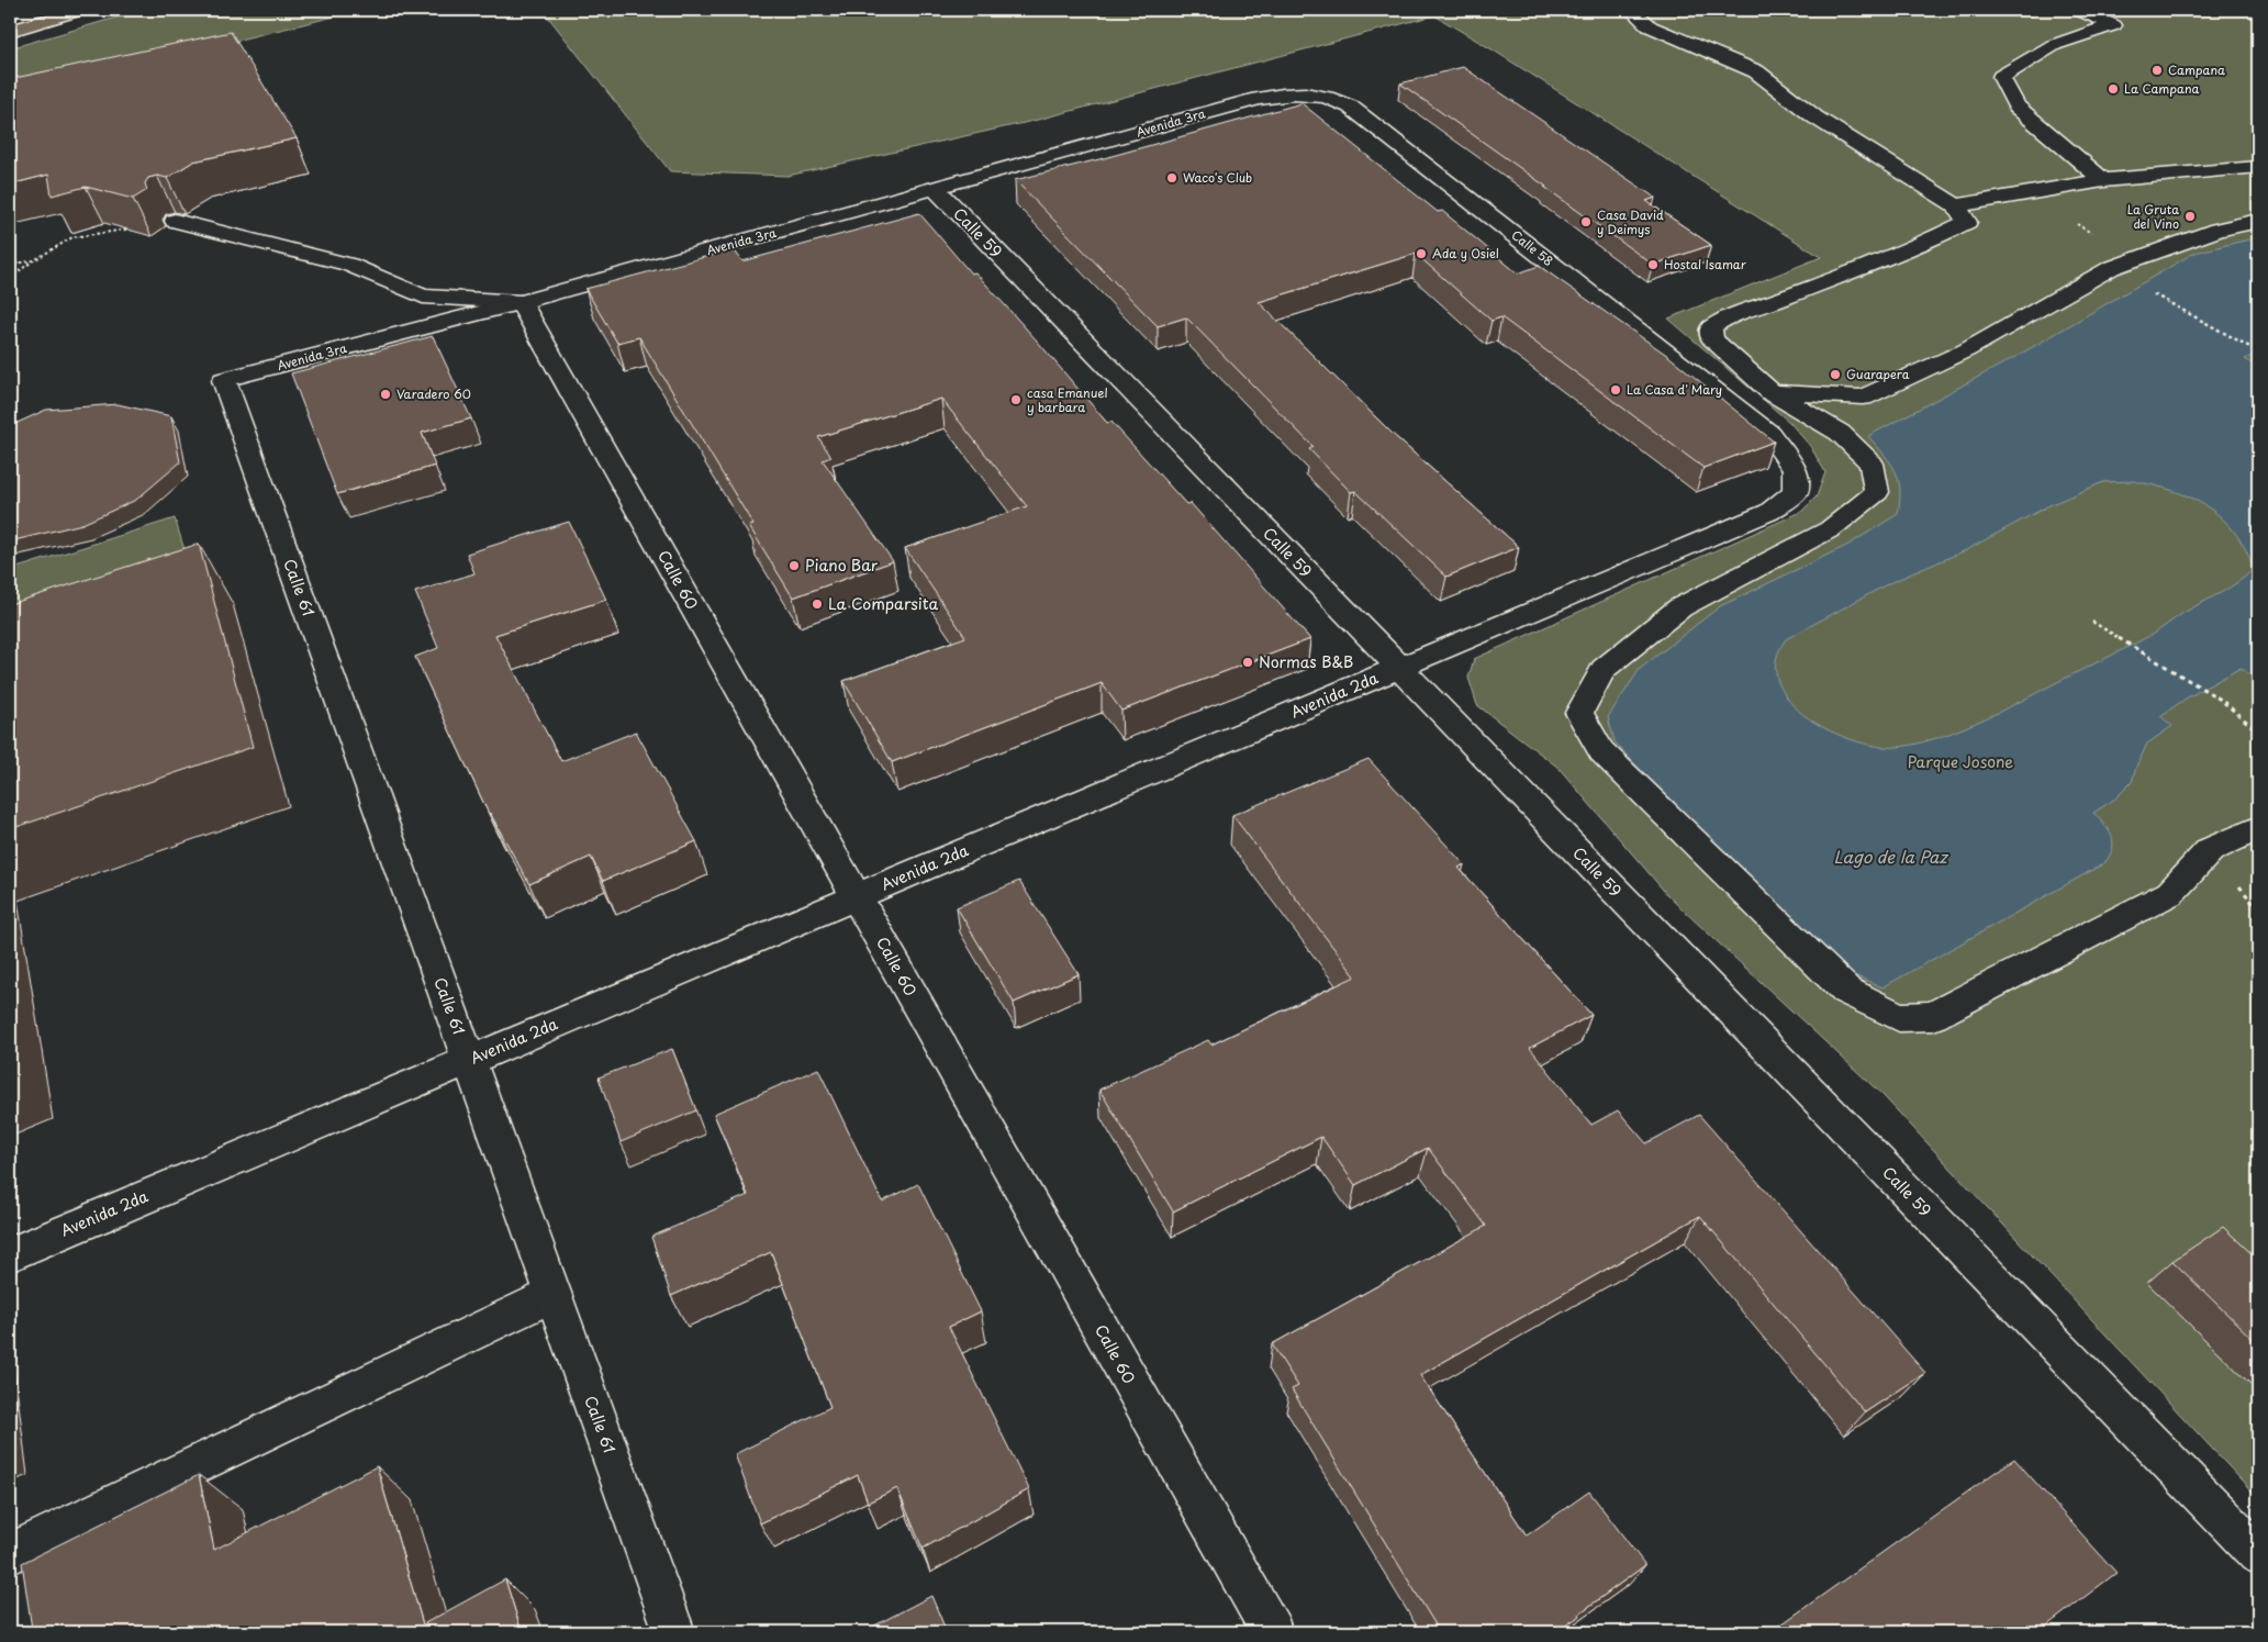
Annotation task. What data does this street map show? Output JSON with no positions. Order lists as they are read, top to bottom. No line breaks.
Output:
{"streets":{"street":["Avenida 3ra","Calle 59","Calle 58","Calle 60","Calle 61","Avenida 2da"]},"crossings":[["Avenida 3ra","Calle 59"],["Avenida 3ra","Calle 58"],["Avenida 3ra","Calle 60"],["Avenida 3ra","Calle 61"],["Calle 59","Avenida 2da"],["Calle 58","Avenida 2da"],["Calle 60","Avenida 2da"],["Calle 61","Avenida 2da"]],"water":["Lago de la Paz"],"parks":["Parque Josone"],"places":["Campana","La Campana","Waco's Club","La Gruta del Vino","Casa David y Deimys","Ada y Osiel","Hostal Isamar","Guarapera","La Casa d' Mary","Varadero 60","casa Emanuel y barbara","Piano Bar","La Comparsita","Normas B&B"]}
